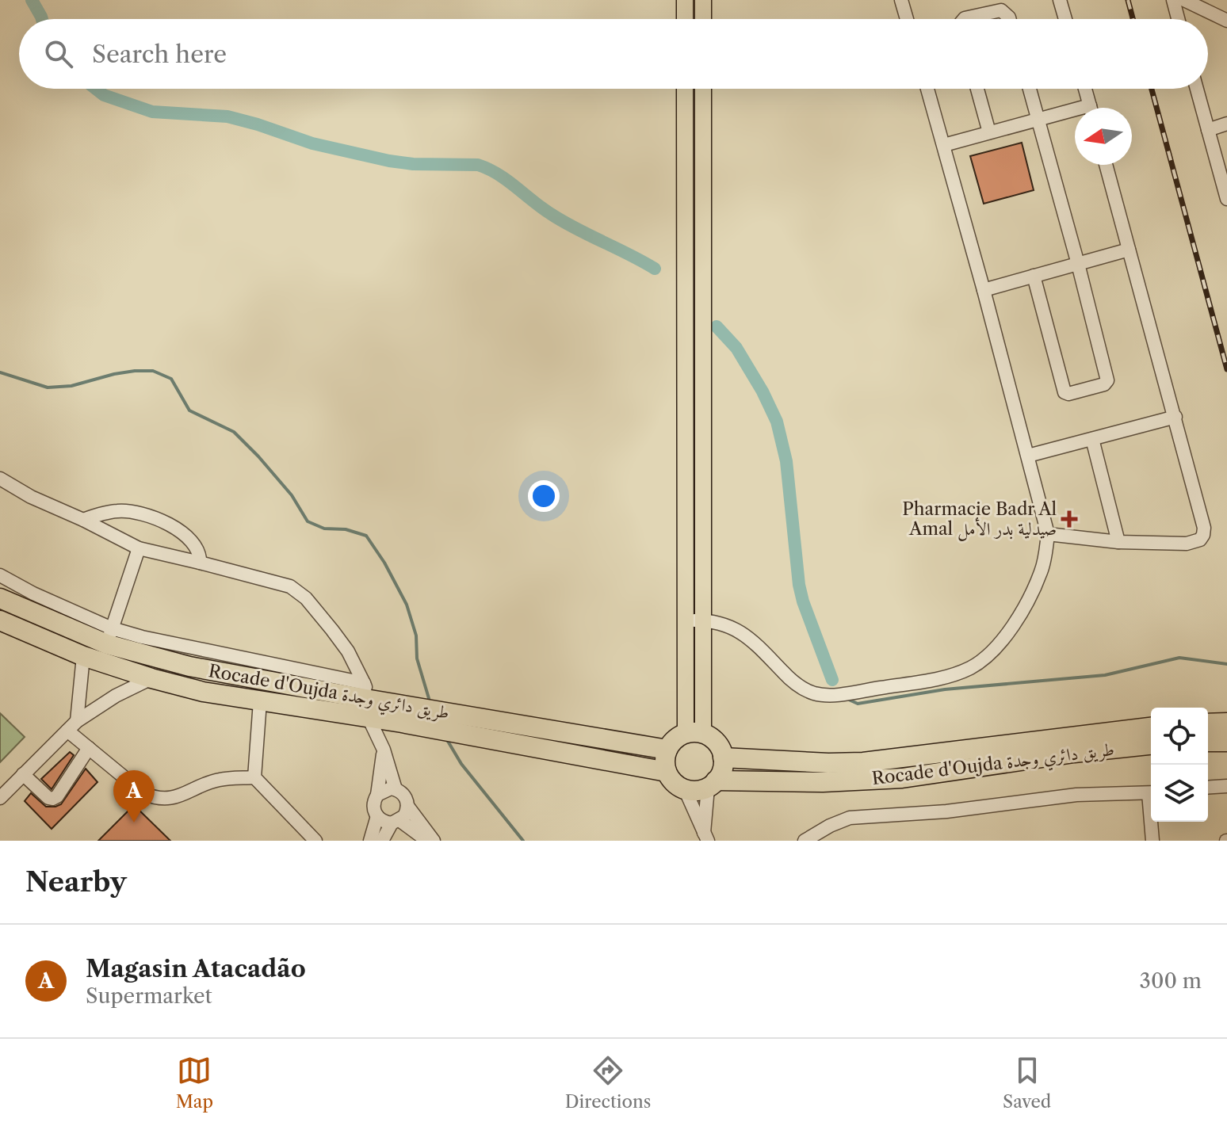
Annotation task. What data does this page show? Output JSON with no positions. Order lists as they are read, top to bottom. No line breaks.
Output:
{"streets":{"highway":["Rocade d'Oujda طريق دائري وجدة"]},"places":{"health":["Pharmacie Badr Al Amal صيدلية بدر الأمل"]},"north":"left","page":{"search":"Search here","pins":"A","heading":"Nearby","list":[{"mark":"A","name":"Magasin Atacadão","note":"Supermarket","value":"300 m"}],"nav":["Map","Directions","Saved"]}}
